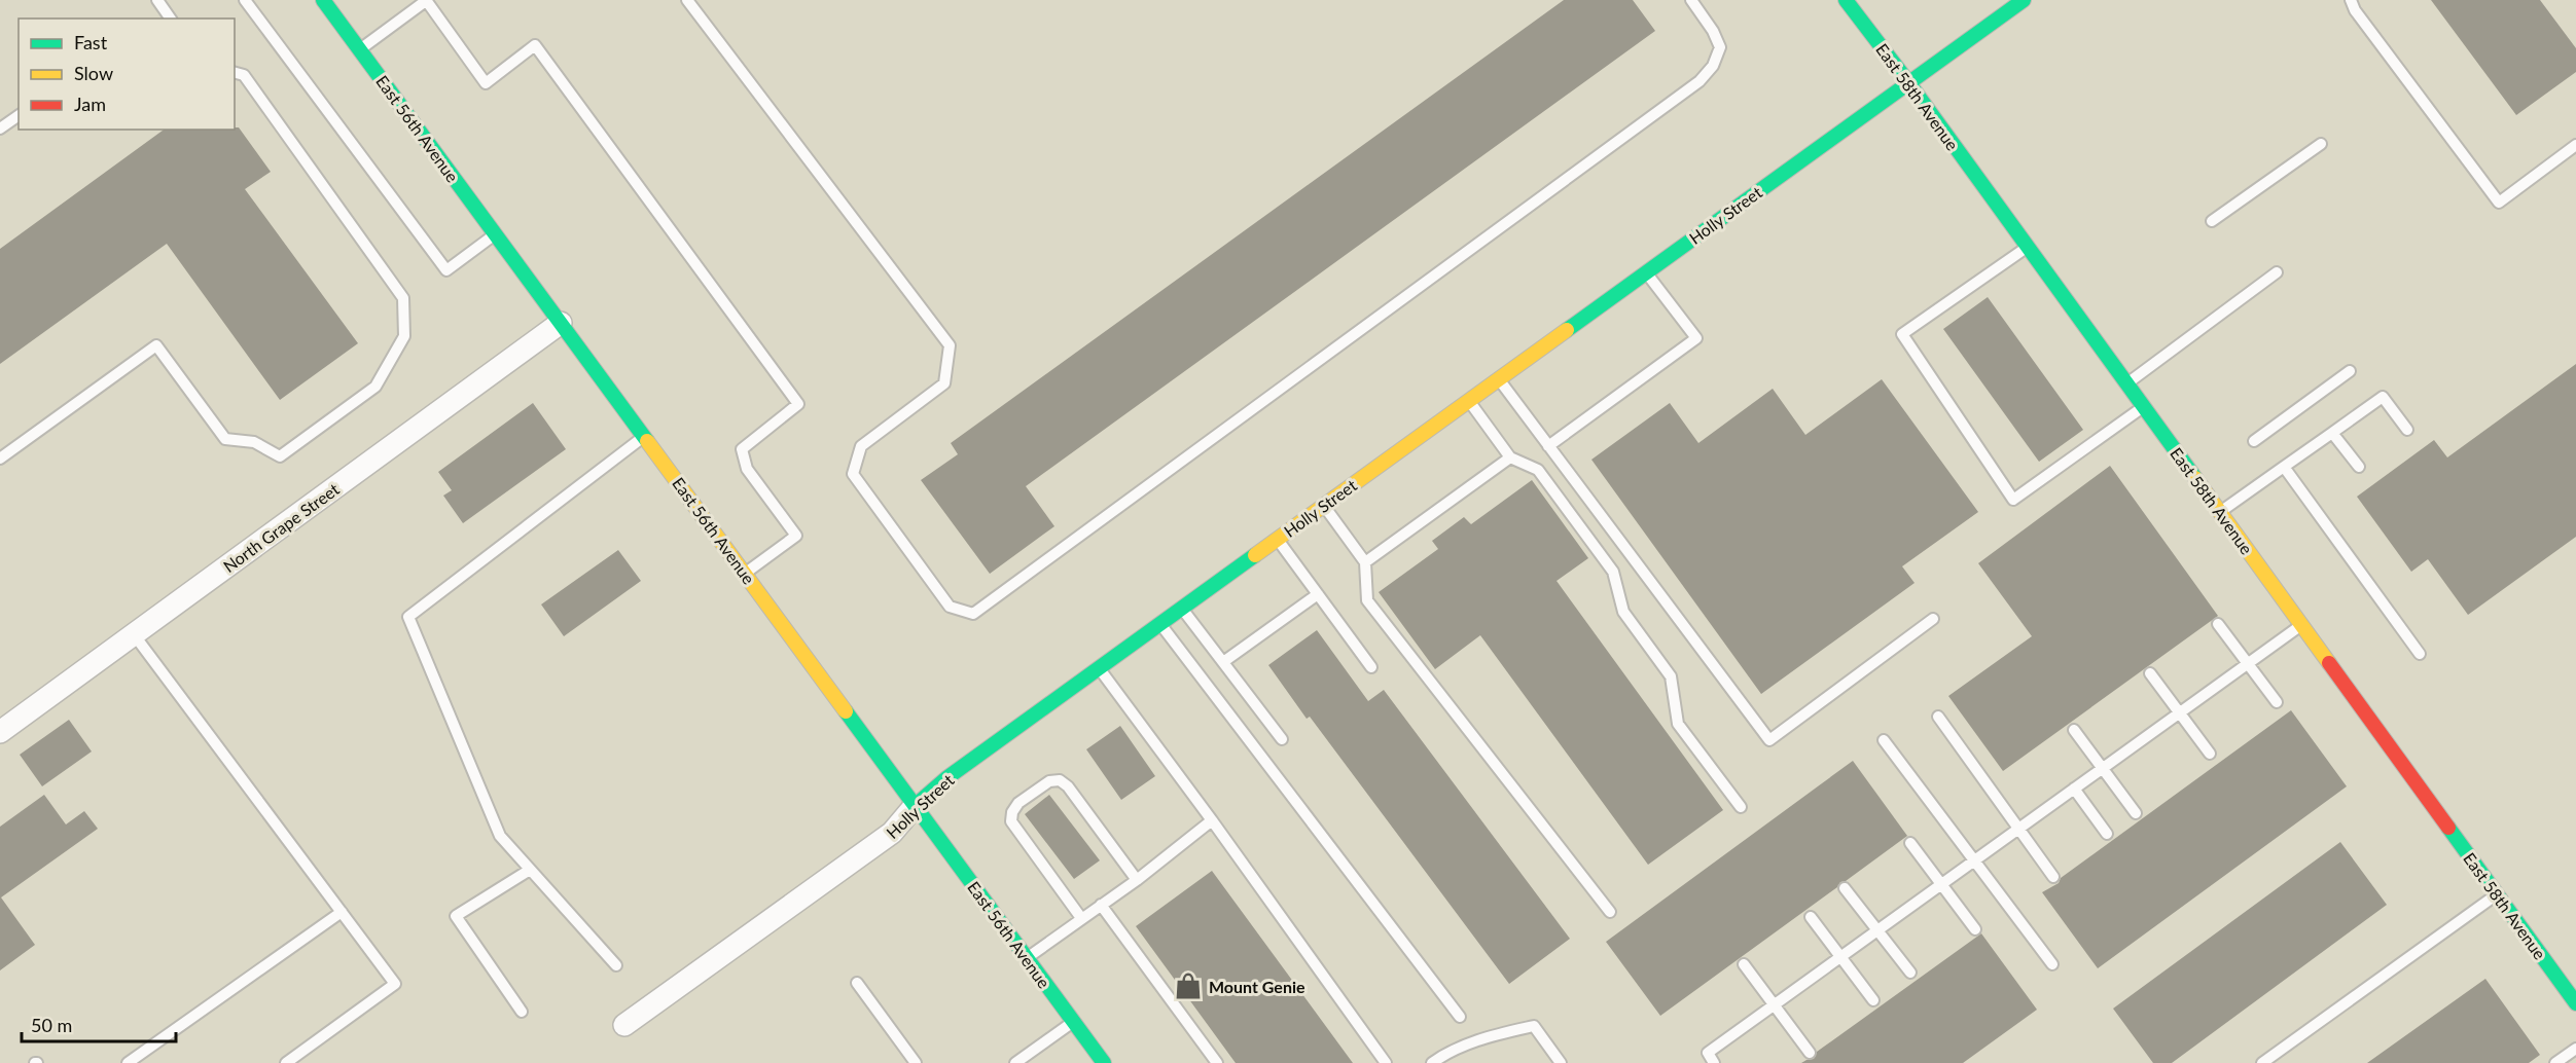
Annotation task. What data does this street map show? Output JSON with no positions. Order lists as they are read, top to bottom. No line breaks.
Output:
{"streets":{"street":["East 58th Avenue","East 56th Avenue","Holly Street","North Grape Street"]},"crossings":[["East 58th Avenue","Holly Street"],["East 56th Avenue","Holly Street"],["East 56th Avenue","North Grape Street"]],"places":{"shop":["Mount Genie"]},"legend":["Fast","Slow","Jam"],"scale_bar":"50 m"}
